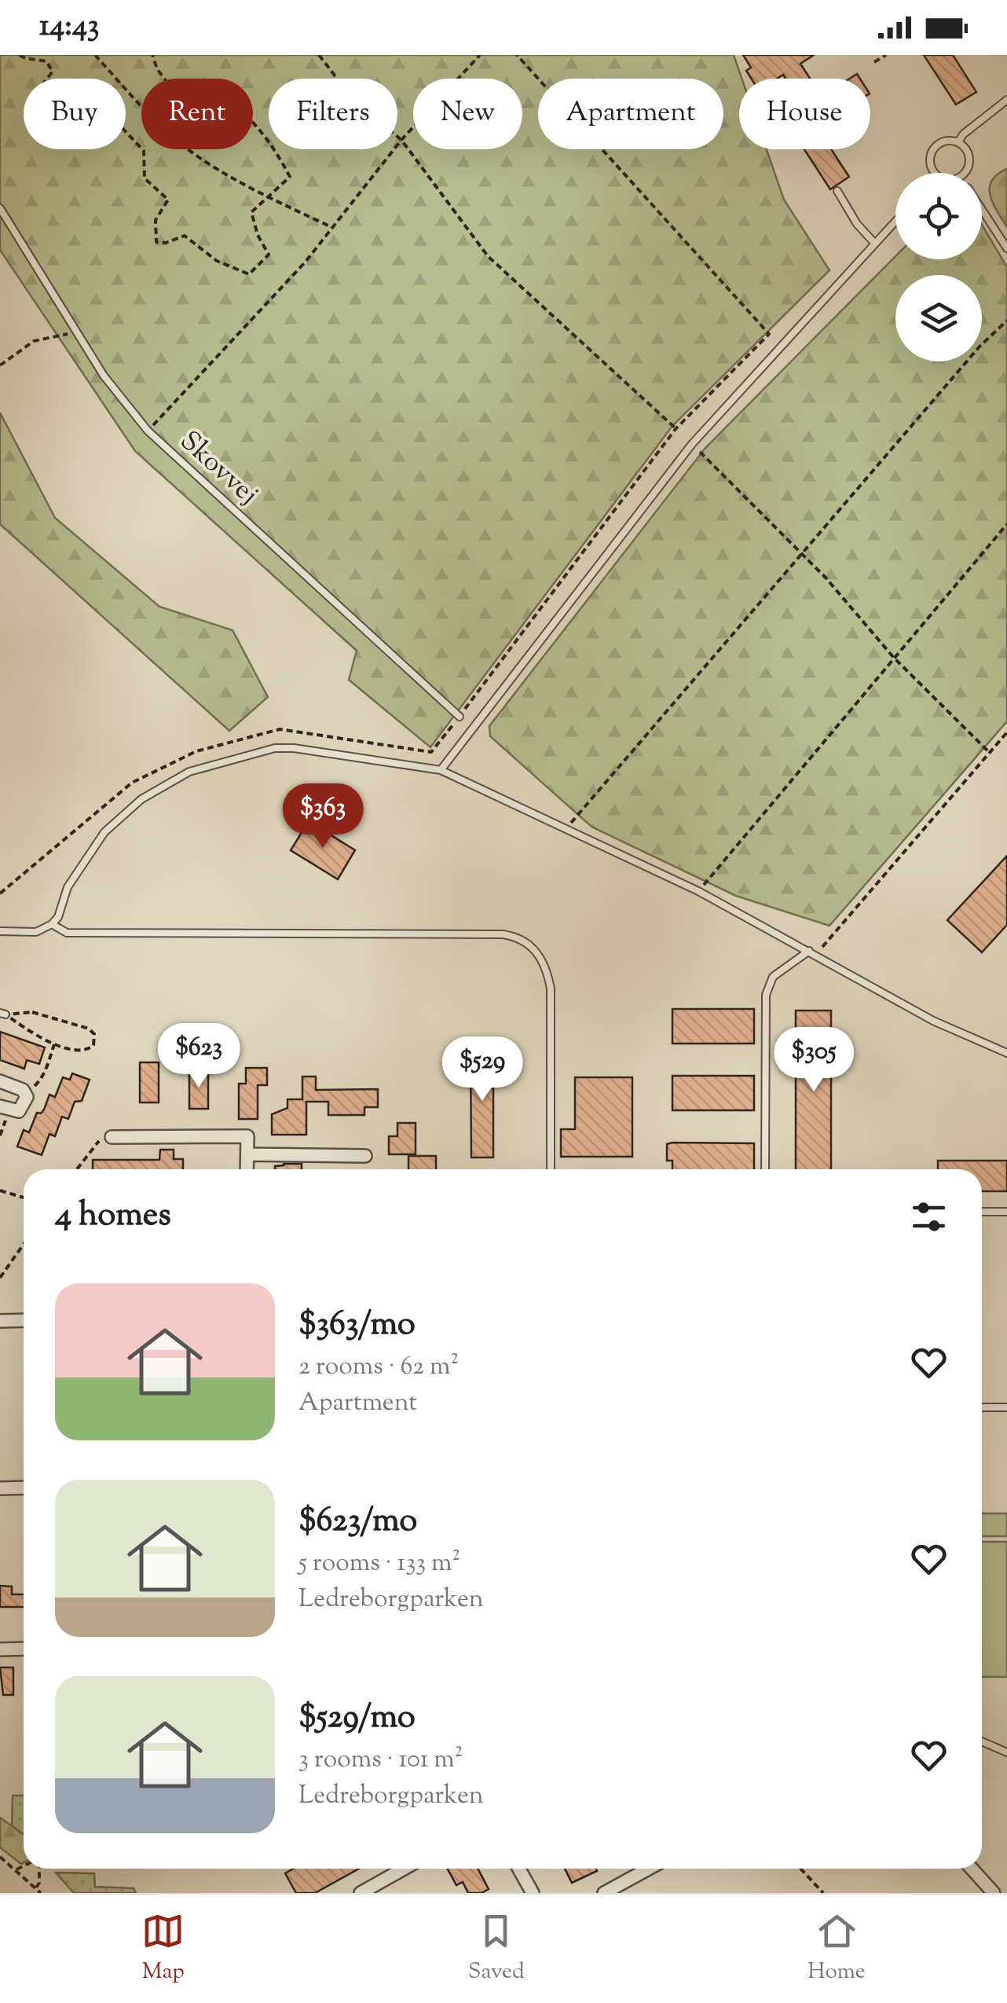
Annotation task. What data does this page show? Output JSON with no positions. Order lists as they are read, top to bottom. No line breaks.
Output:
{"streets":{"lane":["Skovvej"]},"page":{"status":"14:43","chip":["Buy","Rent","Filters","New","Apartment","House"],"price":["$363","$623","$305","$529"],"heading":"4 homes","list":[{"name":"$363/mo","note":"2 rooms · 62 m² · Apartment"},{"name":"$623/mo","note":"5 rooms · 133 m² · Ledreborgparken"},{"name":"$529/mo","note":"3 rooms · 101 m² · Ledreborgparken"}],"tabs":["Map","Saved","Home"]}}
